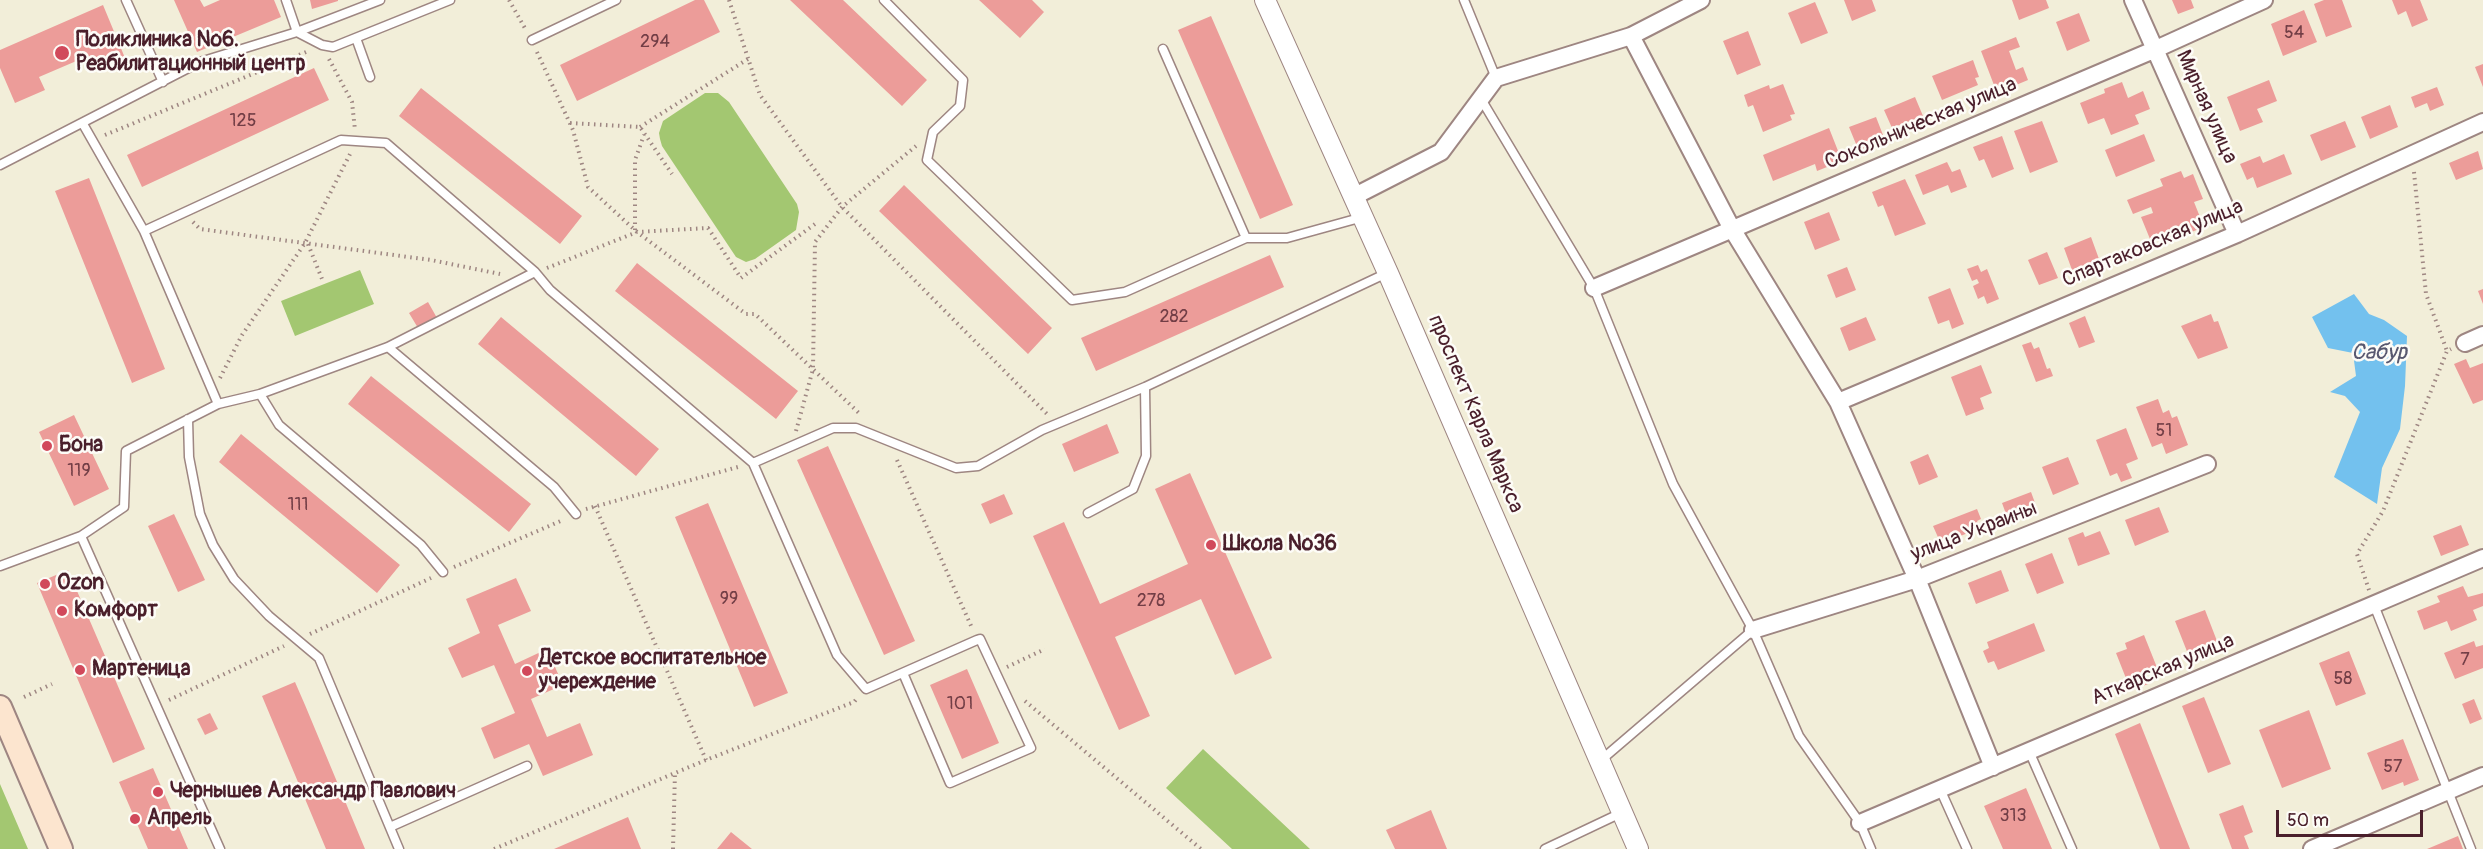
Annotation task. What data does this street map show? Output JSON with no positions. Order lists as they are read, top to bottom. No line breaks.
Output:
{"streets":{"street":["Мирная улица","Сокольническая улица","Спартаковская улица","проспект Карла Маркса","улица Украины","Аткарская улица"]},"crossings":[["Мирная улица","Сокольническая улица"],["Мирная улица","Спартаковская улица"]],"water":["Сабур"],"places":["Поликлиника №6. Реабилитационный центр","Бона","Школа №36","Ozon","Комфорт","Мартеница","Детское воспитательное учереждение","Чернышев Александр Павлович","Апрель"],"house_numbers":["54","294","125","282","51","119","111","99","278","7","58","101","57","313"],"scale_bar":"50 m"}
